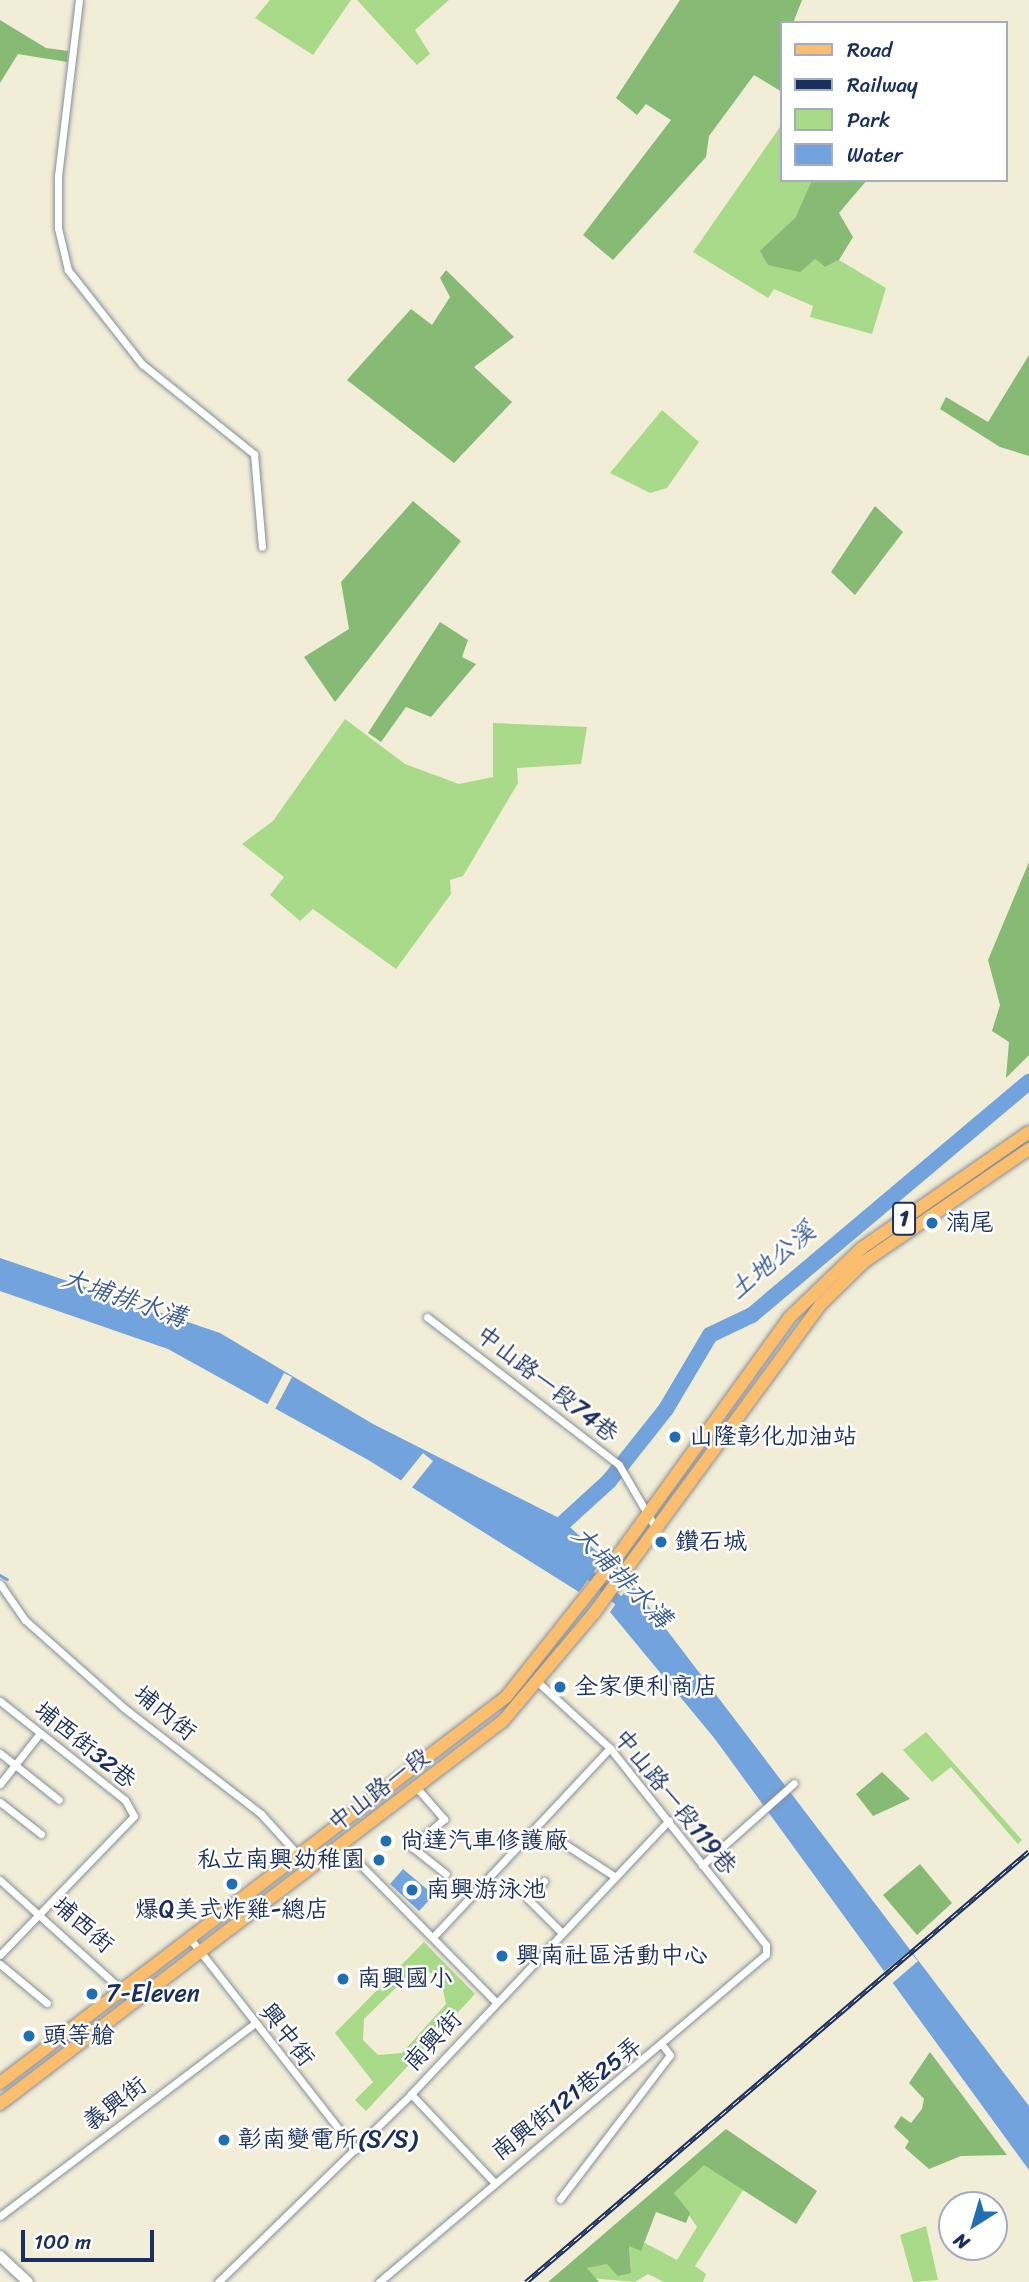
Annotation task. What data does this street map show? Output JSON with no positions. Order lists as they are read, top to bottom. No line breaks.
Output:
{"streets":{"main road":["1","中山路一段"],"street":["中山路一段74巷","埔內街","埔西街32巷","中山路一段119巷","埔西街","興中街","南興街","南興街121巷25弄","義興街"]},"crossings":[["1","中山路一段74巷"],["1","中山路一段"],["中山路一段74巷","中山路一段"],["埔內街","中山路一段"],["埔西街32巷","埔西街"],["中山路一段","中山路一段119巷"],["中山路一段","埔西街"],["中山路一段","興中街"],["中山路一段119巷","南興街"],["中山路一段119巷","南興街121巷25弄"],["興中街","南興街"],["興中街","義興街"]],"water":["土地公溪","大埔排水溝"],"places":["湳尾","山隆彰化加油站","鑽石城","全家便利商店","尚達汽車修護廠","私立南興幼稚園","爆Q美式炸雞-總店","南興游泳池","興南社區活動中心","南興國小","7-Eleven","頭等艙","彰南變電所(S/S)"],"legend":["Road","Railway","Park","Water"],"scale_bar":"100 m","north":"bottom left"}
